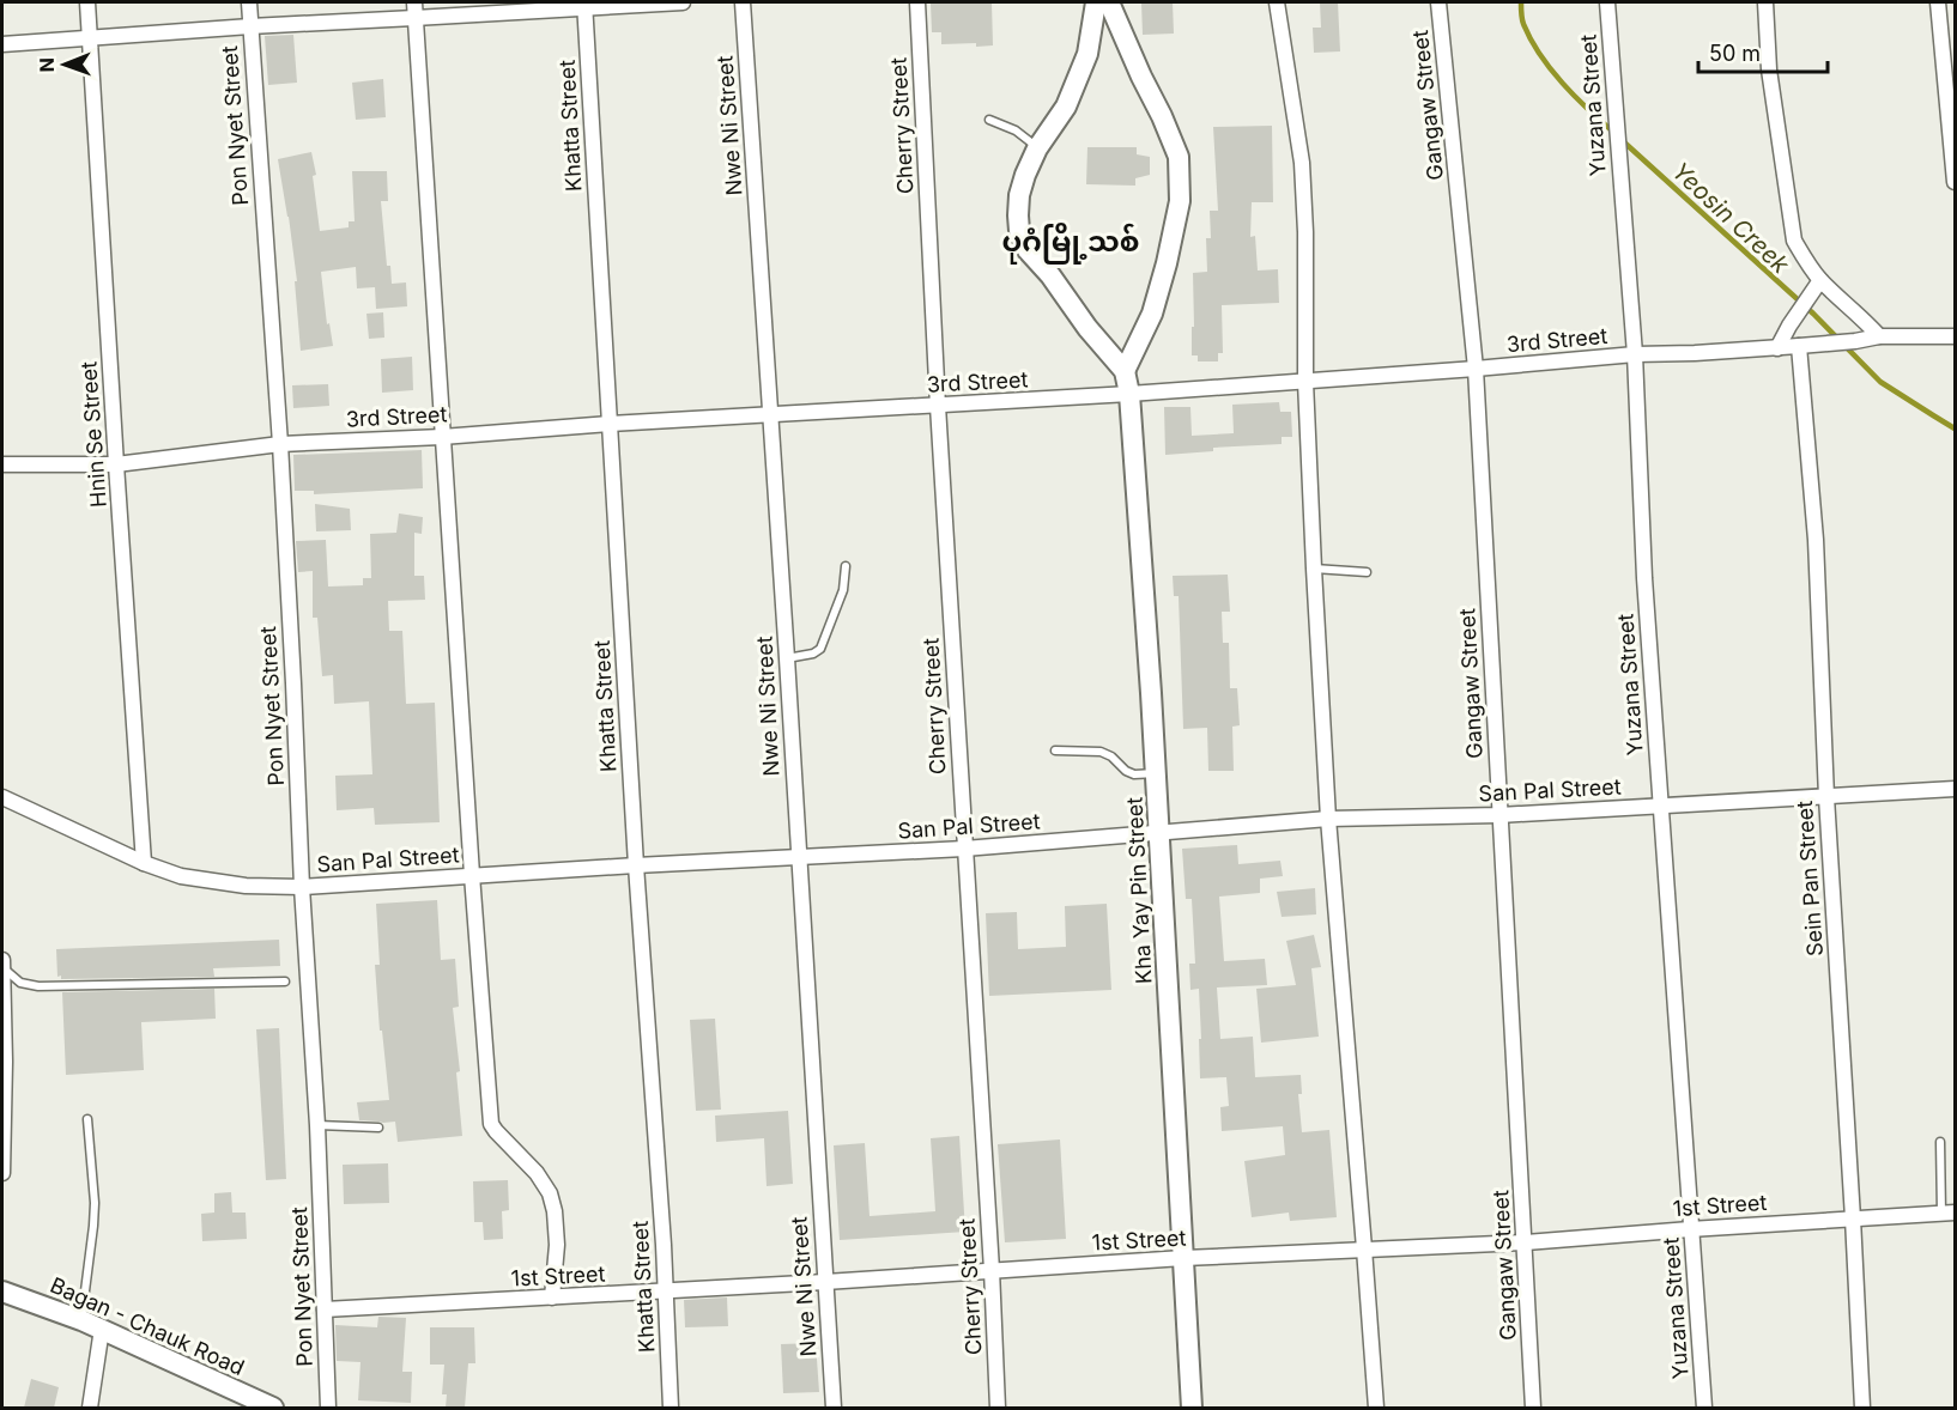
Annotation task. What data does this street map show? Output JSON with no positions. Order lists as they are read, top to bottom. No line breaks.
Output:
{"streets":{"street":["Gangaw Street","Yuzana Street","Pon Nyet Street","Khatta Street","Nwe Ni Street","Cherry Street","3rd Street","Hnin Se Street","San Pal Street","Sein Pan Street","Kha Yay Pin Street","1st Street","Bagan - Chauk Road"]},"crossings":[["Gangaw Street","3rd Street"],["Gangaw Street","San Pal Street"],["Gangaw Street","1st Street"],["Yuzana Street","3rd Street"],["Yuzana Street","San Pal Street"],["Yuzana Street","1st Street"],["Pon Nyet Street","3rd Street"],["Pon Nyet Street","San Pal Street"],["Pon Nyet Street","1st Street"],["Khatta Street","3rd Street"],["Khatta Street","San Pal Street"],["Khatta Street","1st Street"],["Nwe Ni Street","3rd Street"],["Nwe Ni Street","San Pal Street"],["Nwe Ni Street","1st Street"],["Cherry Street","3rd Street"],["Cherry Street","San Pal Street"],["Cherry Street","1st Street"],["3rd Street","Hnin Se Street"],["3rd Street","Sein Pan Street"],["3rd Street","Kha Yay Pin Street"],["Hnin Se Street","San Pal Street"],["San Pal Street","Sein Pan Street"],["San Pal Street","Kha Yay Pin Street"],["Sein Pan Street","1st Street"],["Kha Yay Pin Street","1st Street"]],"districts":["ပုဂံမြို့သစ်"],"water":["Yeosin Creek"],"scale_bar":"50 m","north":"left"}
